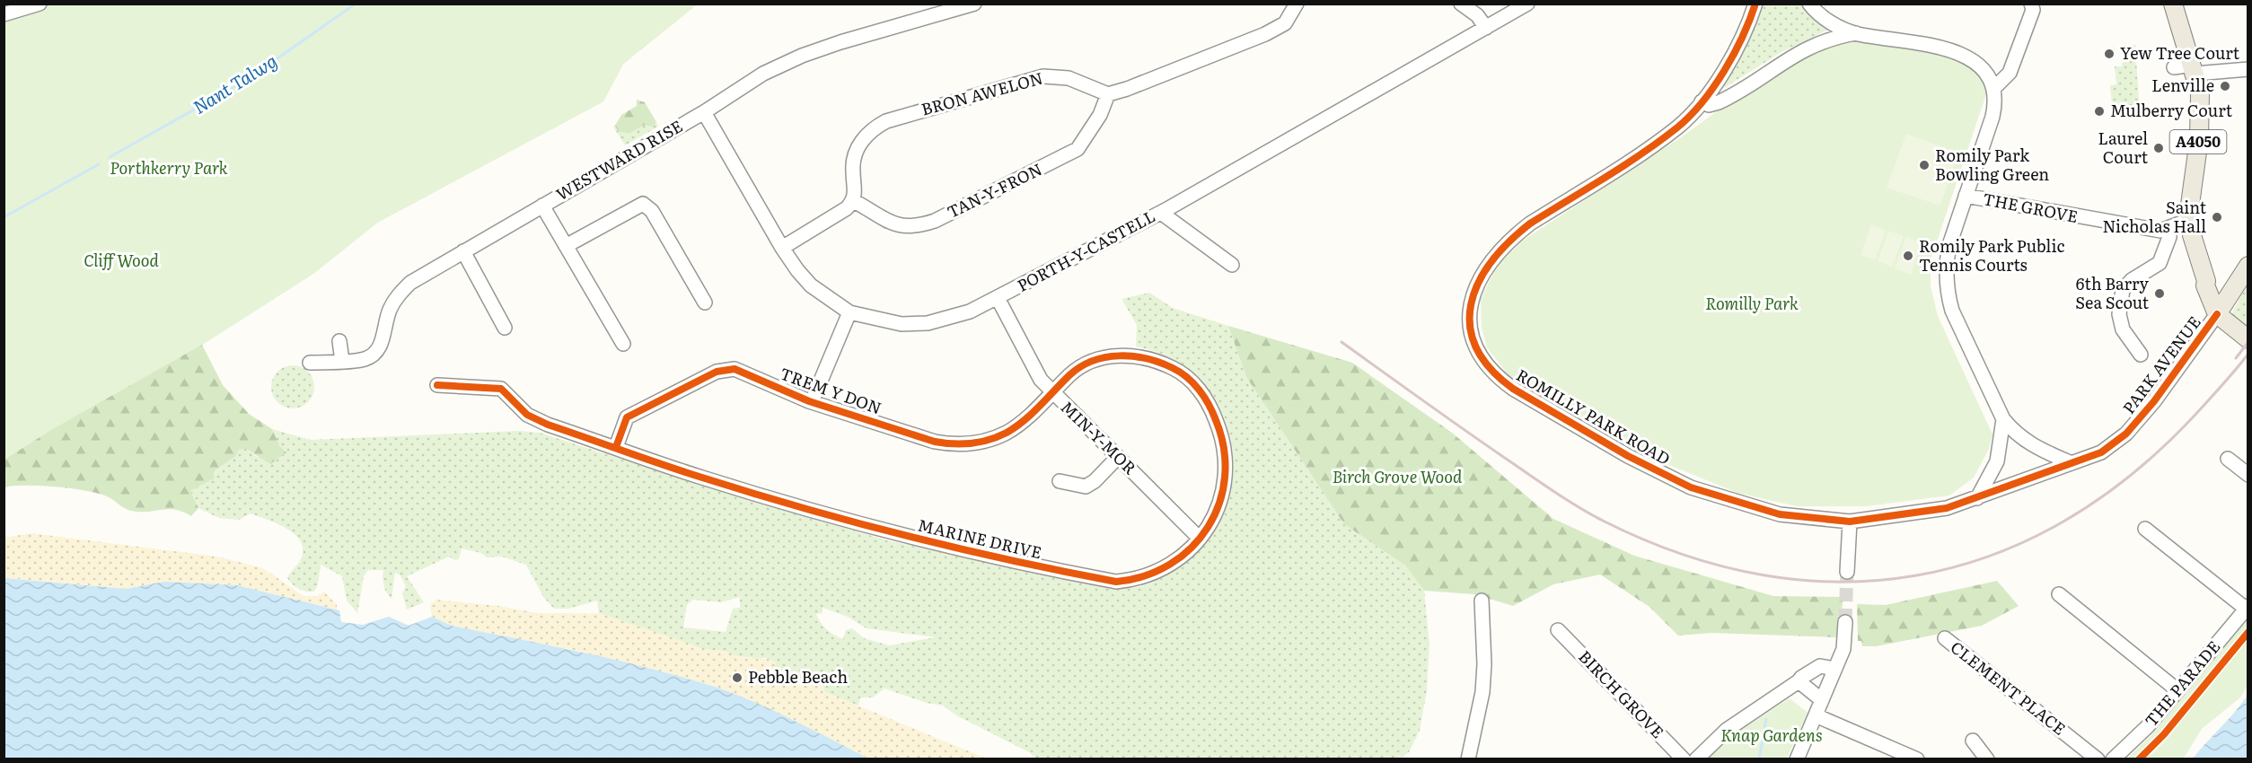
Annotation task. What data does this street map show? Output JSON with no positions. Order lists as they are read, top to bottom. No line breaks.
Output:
{"streets":{"main road":["A4050"],"street":["BRON AWELON","WESTWARD RISE","TAN-Y-FRON","THE GROVE","PORTH-Y-CASTELL","PARK AVENUE","TREM Y DON","ROMILLY PARK ROAD","MIN-Y-MOR","MARINE DRIVE","THE PARADE","CLEMENT PLACE","BIRCH GROVE"]},"crossings":[["BRON AWELON","TAN-Y-FRON"],["A4050","PARK AVENUE"],["WESTWARD RISE","PORTH-Y-CASTELL"],["PORTH-Y-CASTELL","TREM Y DON"],["PORTH-Y-CASTELL","MIN-Y-MOR"],["PARK AVENUE","ROMILLY PARK ROAD"],["TREM Y DON","MIN-Y-MOR"],["TREM Y DON","MARINE DRIVE"],["MIN-Y-MOR","MARINE DRIVE"]],"water":["Nant Talwg"],"parks":["Porthkerry Park","Cliff Wood","Romilly Park","Birch Grove Wood","Knap Gardens"],"places":["Yew Tree Court","Lenville","Mulberry Court","Laurel Court","Romily Park Bowling Green","Saint Nicholas Hall","Romily Park Public Tennis Courts","6th Barry Sea Scout","Pebble Beach"]}
